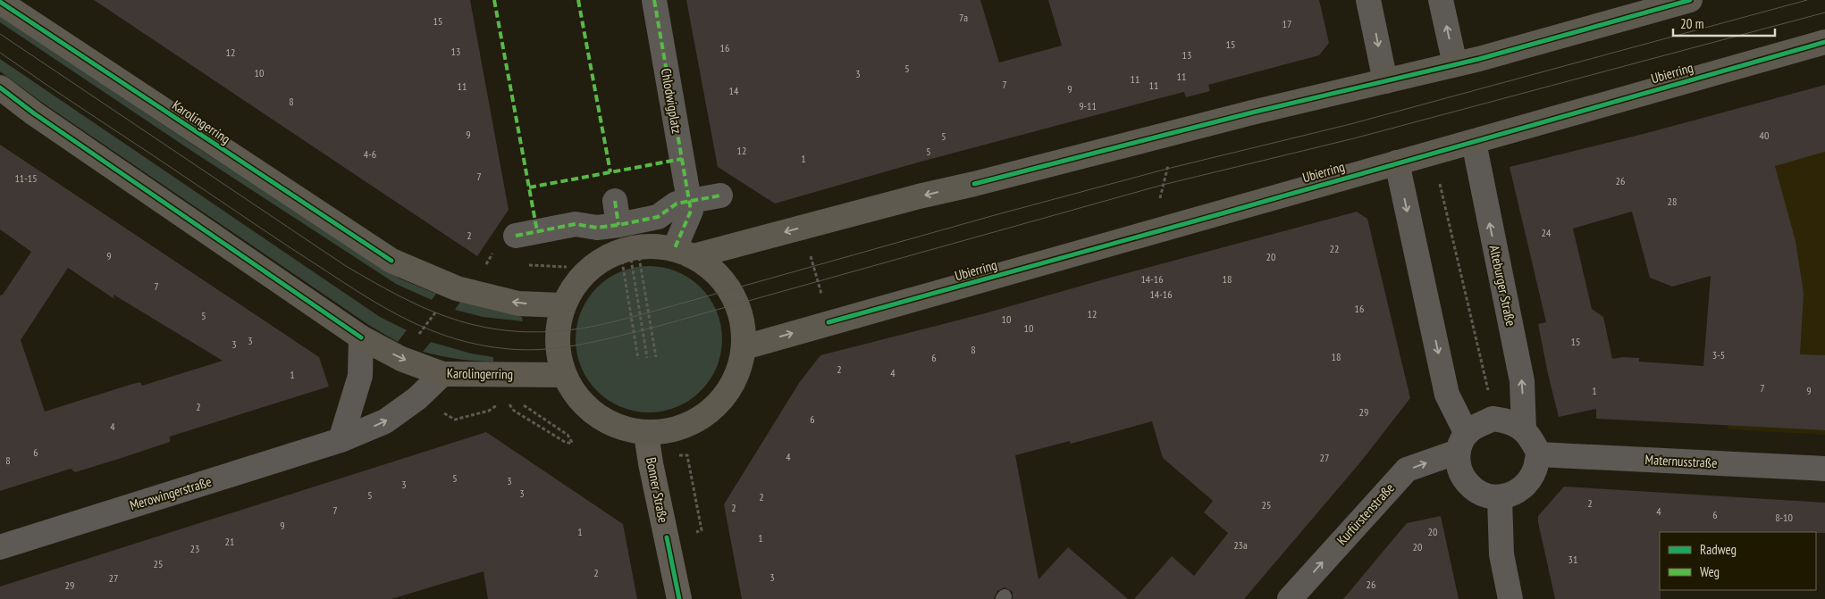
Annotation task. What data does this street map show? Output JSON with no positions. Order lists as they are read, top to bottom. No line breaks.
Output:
{"streets":{"main road":["Ubierring","Karolingerring","Bonner Straße"],"street":["Chlodwigplatz","Alteburger Straße","Maternusstraße","Merowingerstraße","Kurfürstenstraße"]},"crossings":[["Ubierring","Alteburger Straße"],["Karolingerring","Merowingerstraße"],["Alteburger Straße","Maternusstraße"],["Alteburger Straße","Kurfürstenstraße"],["Maternusstraße","Kurfürstenstraße"]],"one_way":["Kurfürstenstraße"],"house_numbers":["7a","15","17","15","16","13","12","13","5","10","3","11","11","7","11","11","9","14","8","9-11","9","40","5","12","5","4-6","1","7","11-15","26","28","24","2","22","9","20","14-16","18","7","14-16","16","12","5","10","10","3","15","3","8","3-5","18","6","2","4","1","7","1","9","2","29","6","4","6","4","27","8","5","3","3","3","5","2","2","25","2","7","4","6","8-10","9","1","20","1","21","23a","20","23","31","25","2","3","27","26","29"],"legend":["Radweg","Weg"],"scale_bar":"20 m"}
